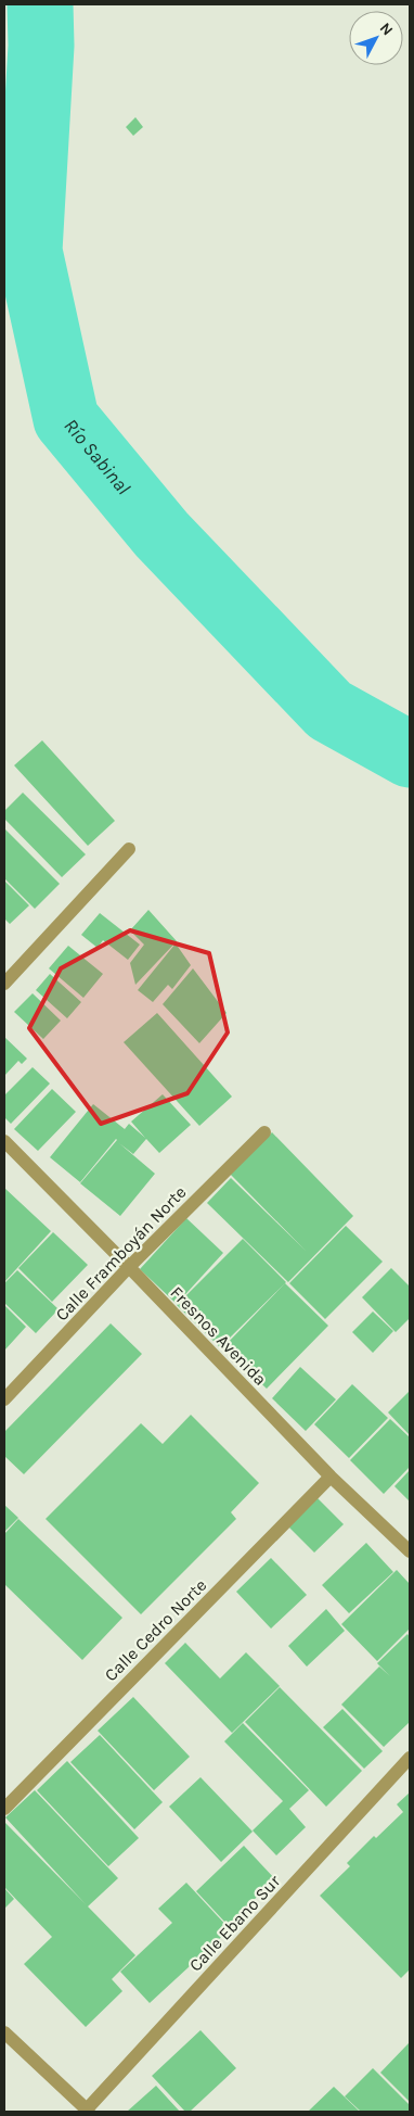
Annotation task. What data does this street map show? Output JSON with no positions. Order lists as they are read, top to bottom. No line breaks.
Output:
{"streets":{"street":["Calle Framboyán Norte","Fresnos Avenida","Calle Cedro Norte","Calle Ebano Sur"]},"crossings":[["Calle Framboyán Norte","Fresnos Avenida"],["Fresnos Avenida","Calle Cedro Norte"]],"water":["Río Sabinal"],"north":"top right"}
